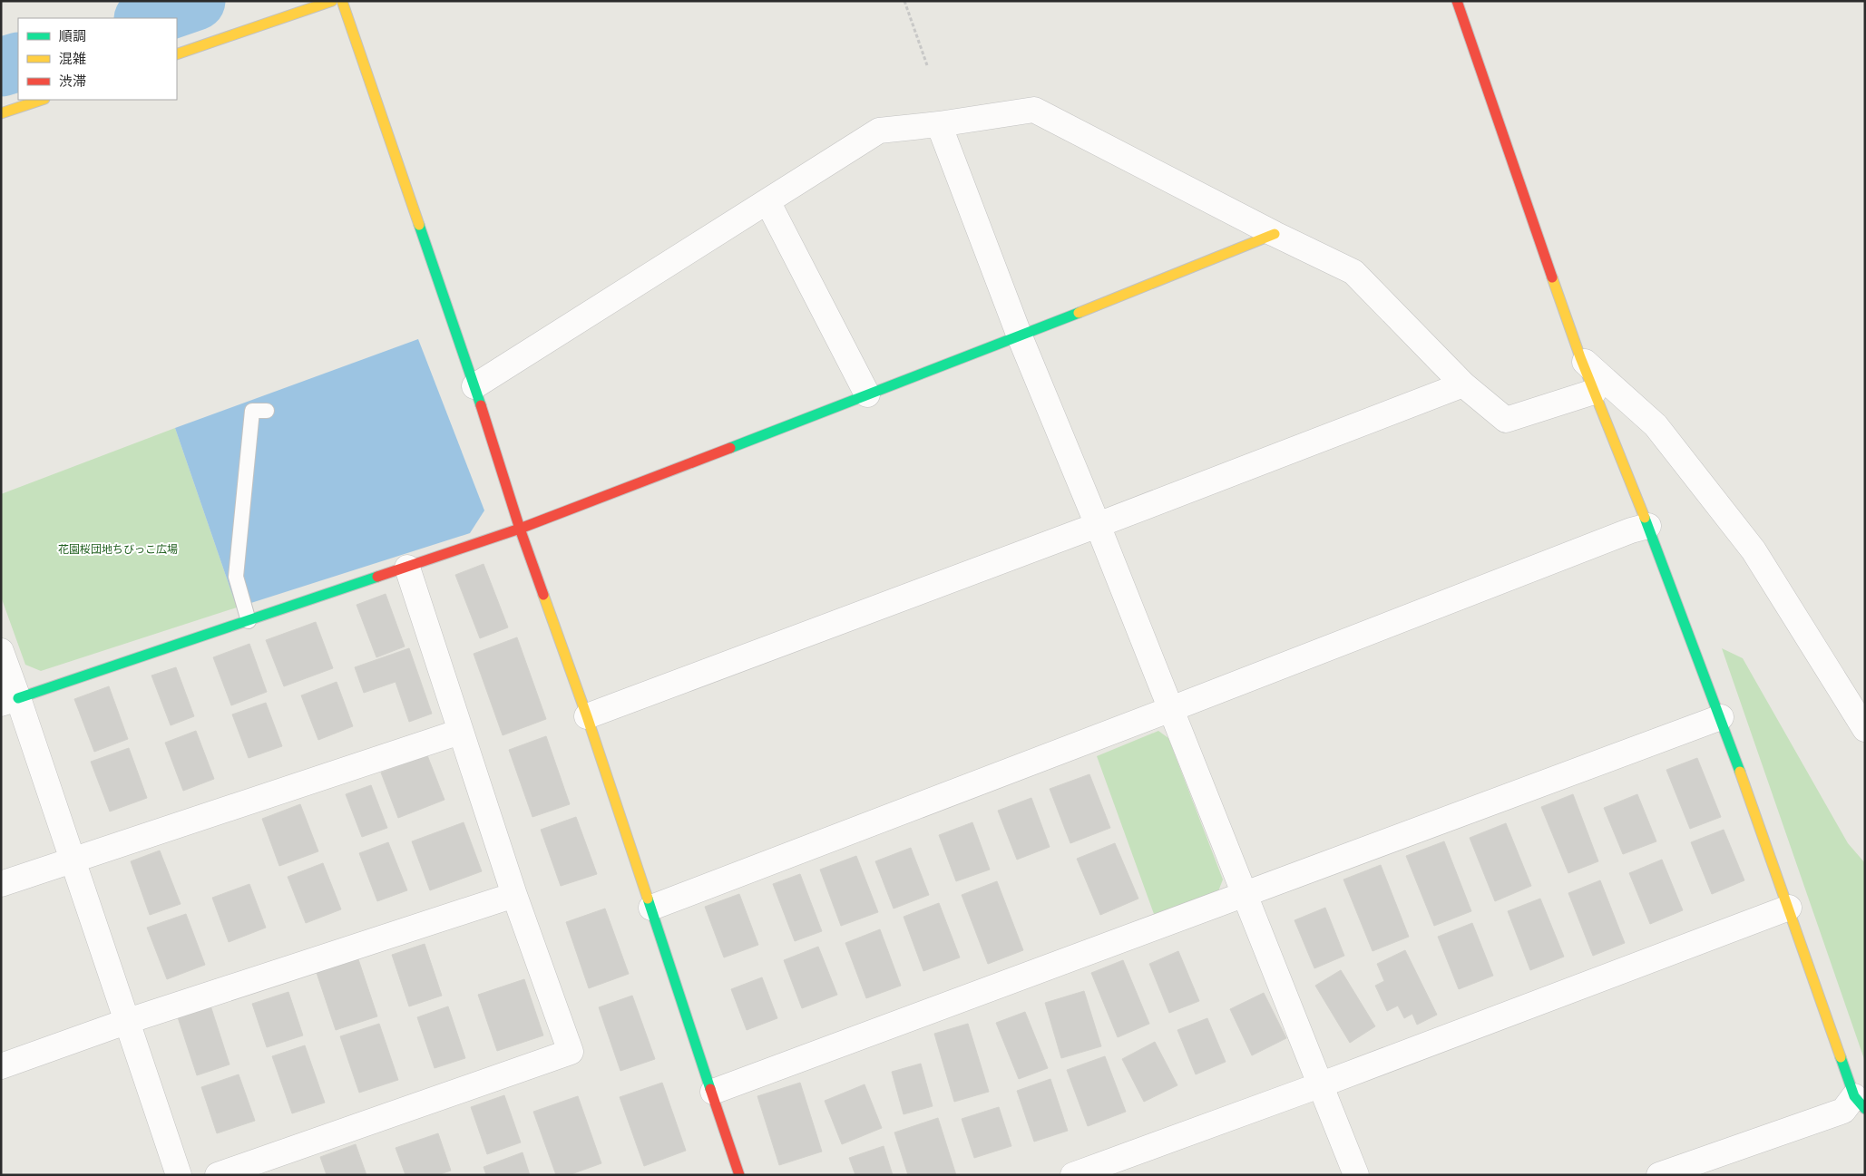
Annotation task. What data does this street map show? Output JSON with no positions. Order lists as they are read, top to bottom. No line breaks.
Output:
{"parks":["花園桜団地ちびっこ広場"],"legend":["順調","混雑","渋滞"]}
